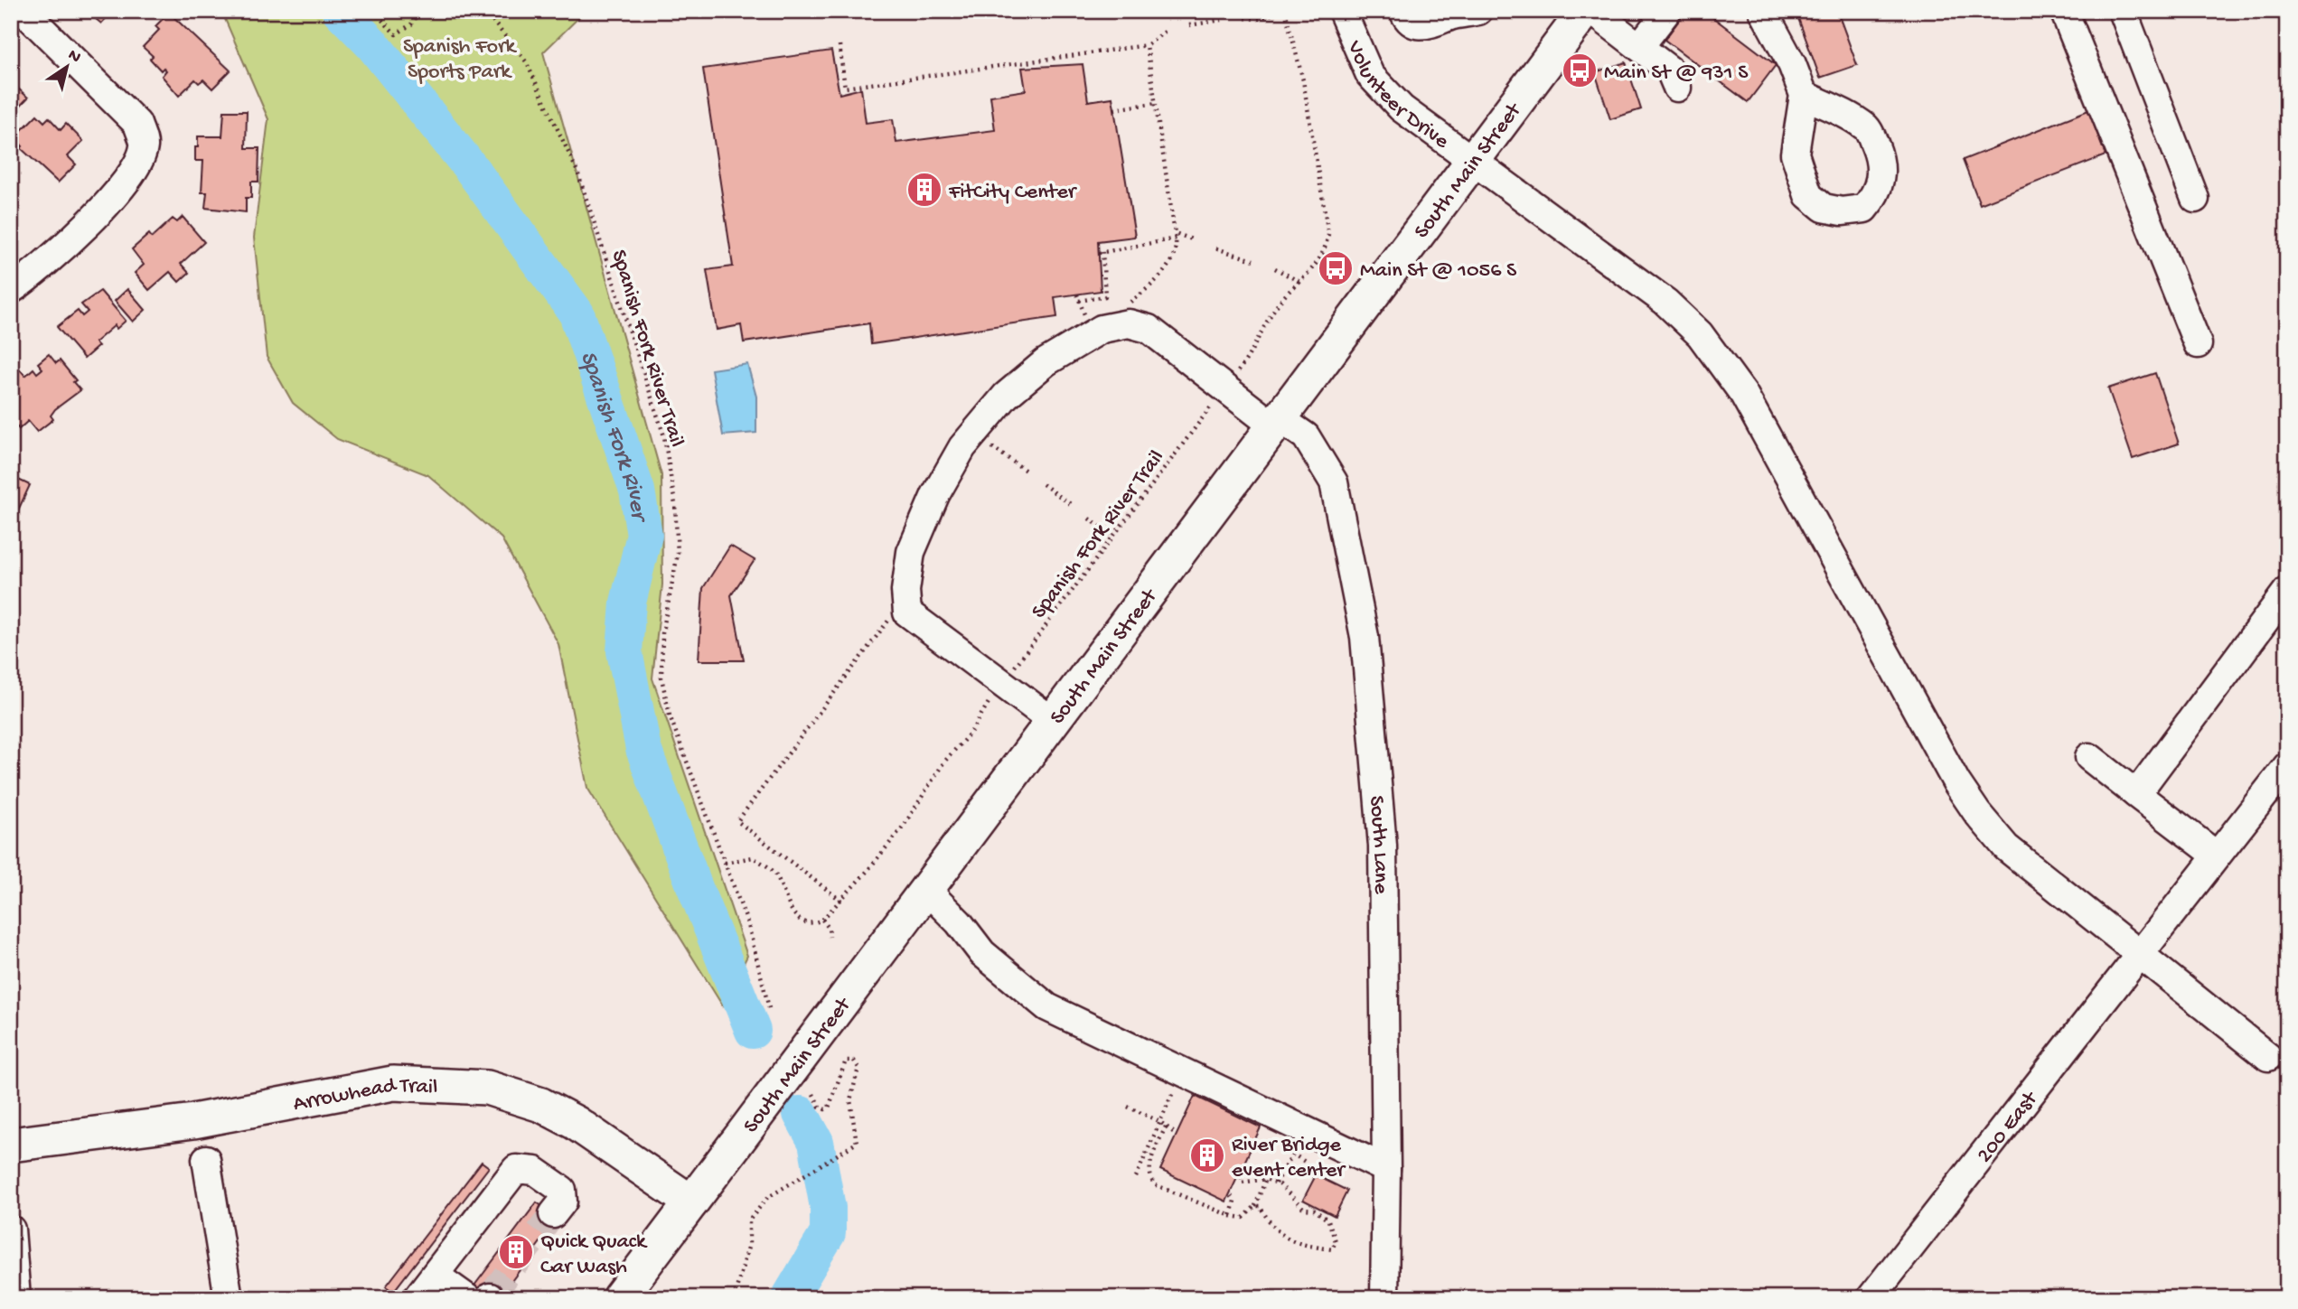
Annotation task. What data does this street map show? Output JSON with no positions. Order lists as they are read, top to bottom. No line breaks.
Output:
{"streets":{"main road":["South Main Street","Arrowhead Trail"],"street":["Volunteer Drive","South Lane","200 East"],"path":["Spanish Fork River Trail"]},"crossings":[["Volunteer Drive","South Main Street"],["Volunteer Drive","200 East"],["South Main Street","South Lane"],["South Main Street","Arrowhead Trail"],["Spanish Fork River Trail","South Lane"]],"water":["Spanish Fork River"],"parks":["Spanish Fork Sports Park"],"places":{"bus stop":["Main St @ 931 S","Main St @ 1056 S"],"building":["FitCity Center","River Bridge event center","Quick Quack Car Wash"]},"north":"top right"}
